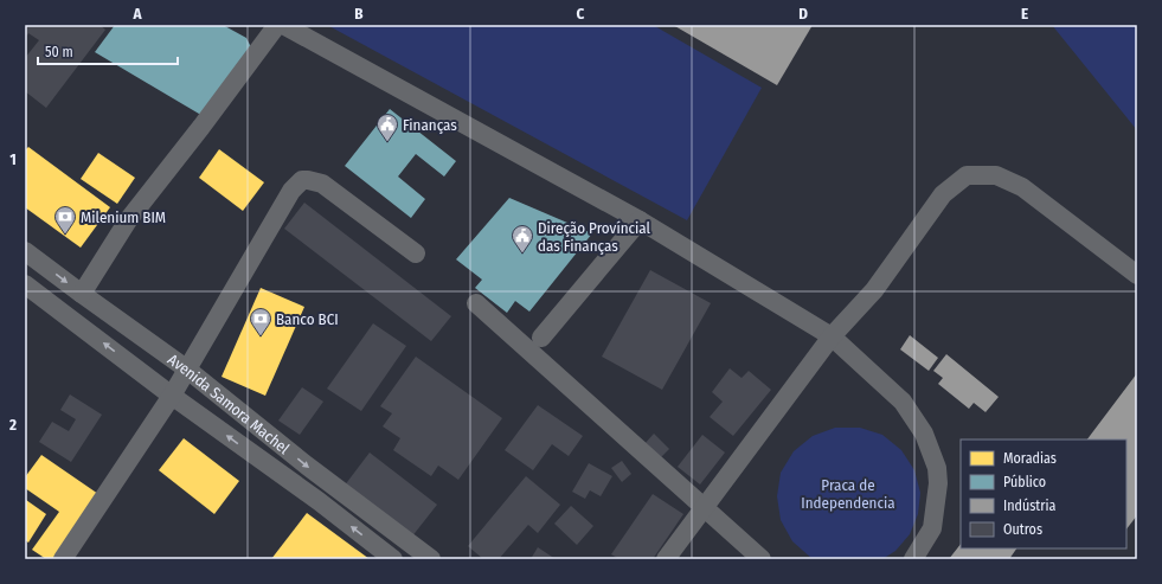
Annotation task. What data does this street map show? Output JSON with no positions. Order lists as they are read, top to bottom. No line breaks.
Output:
{"streets":{"street":["Avenida Samora Machel"]},"parks":["Praca de Independencia"],"places":{"public building":["Finanças","Direção Províncial das Finanças"],"bank":["Milenium BIM","Banco BCI"]},"legend":["Moradias","Público","Indústria","Outros"],"scale_bar":"50 m","grid":{"columns":["A","B","C","D","E"],"rows":["1","2"]}}
